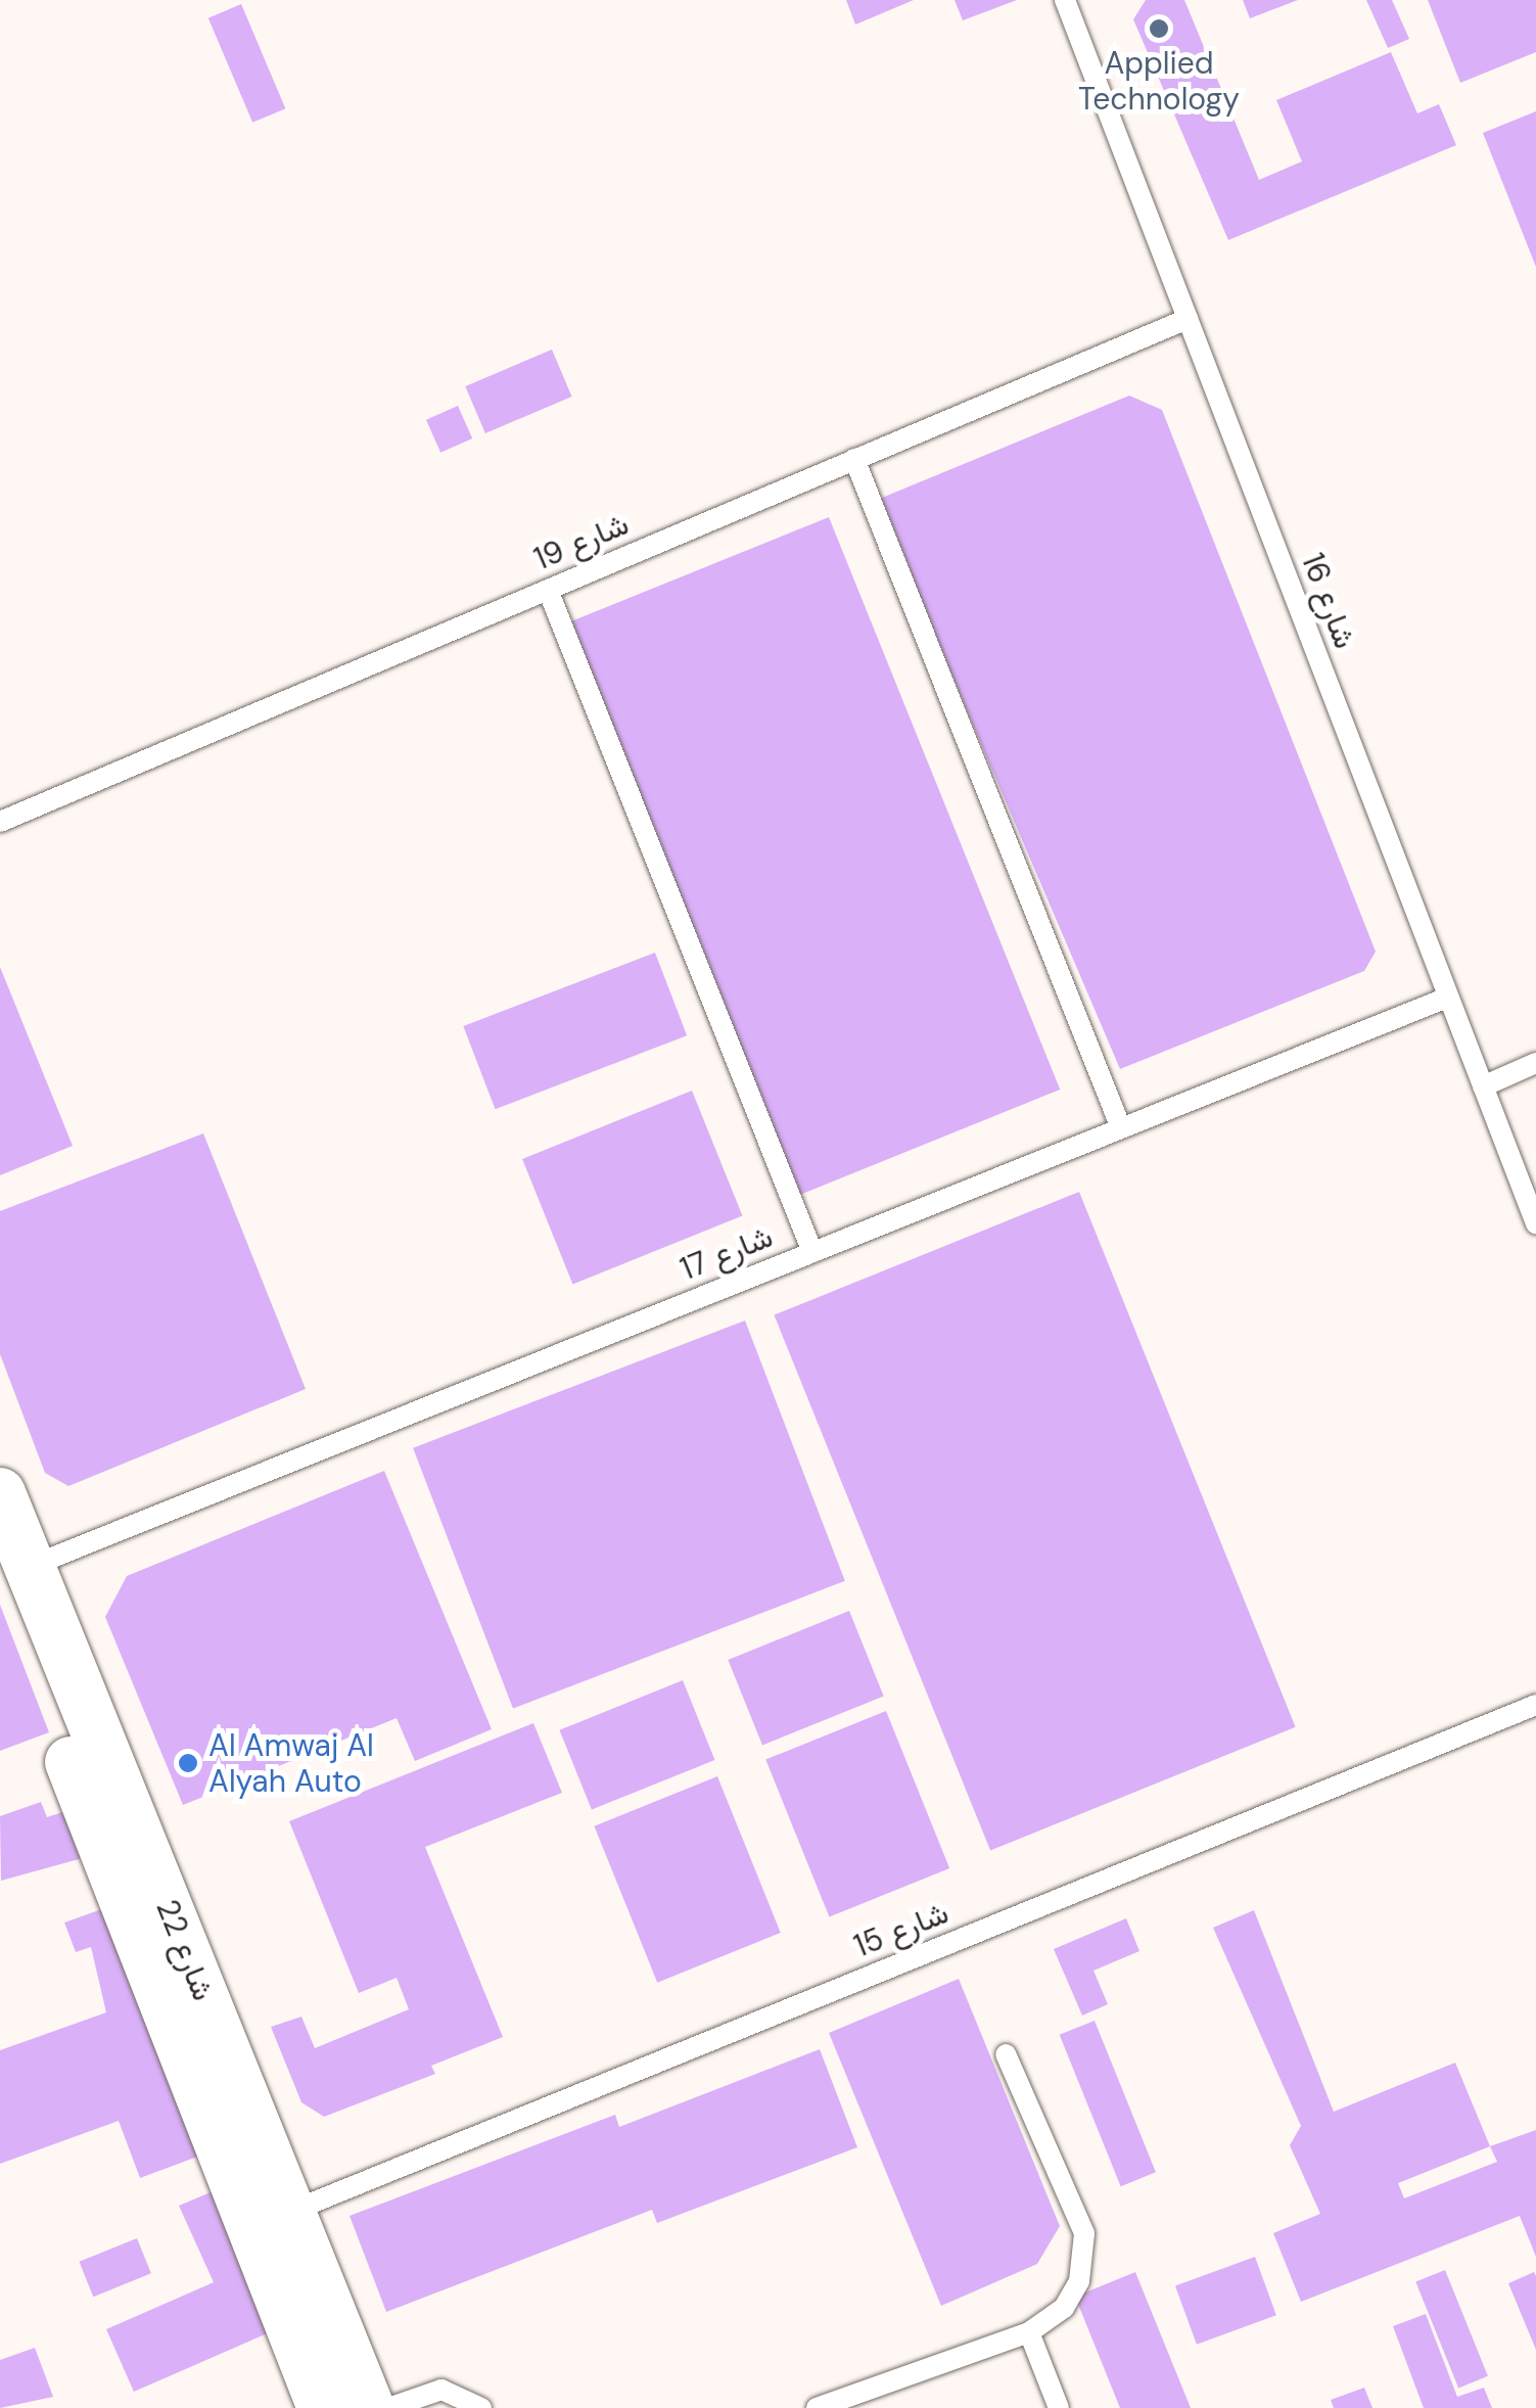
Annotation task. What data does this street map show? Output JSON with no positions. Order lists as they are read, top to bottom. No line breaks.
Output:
{"streets":{"street":["شارع 22"],"lane":["شارع 19","شارع 16","شارع 17","شارع 15"]},"crossings":[["شارع 19","شارع 16"],["شارع 16","شارع 17"],["شارع 17","شارع 22"],["شارع 15","شارع 22"]],"places":["Applied Technology","Al Amwaj Al Alyah Auto"]}
